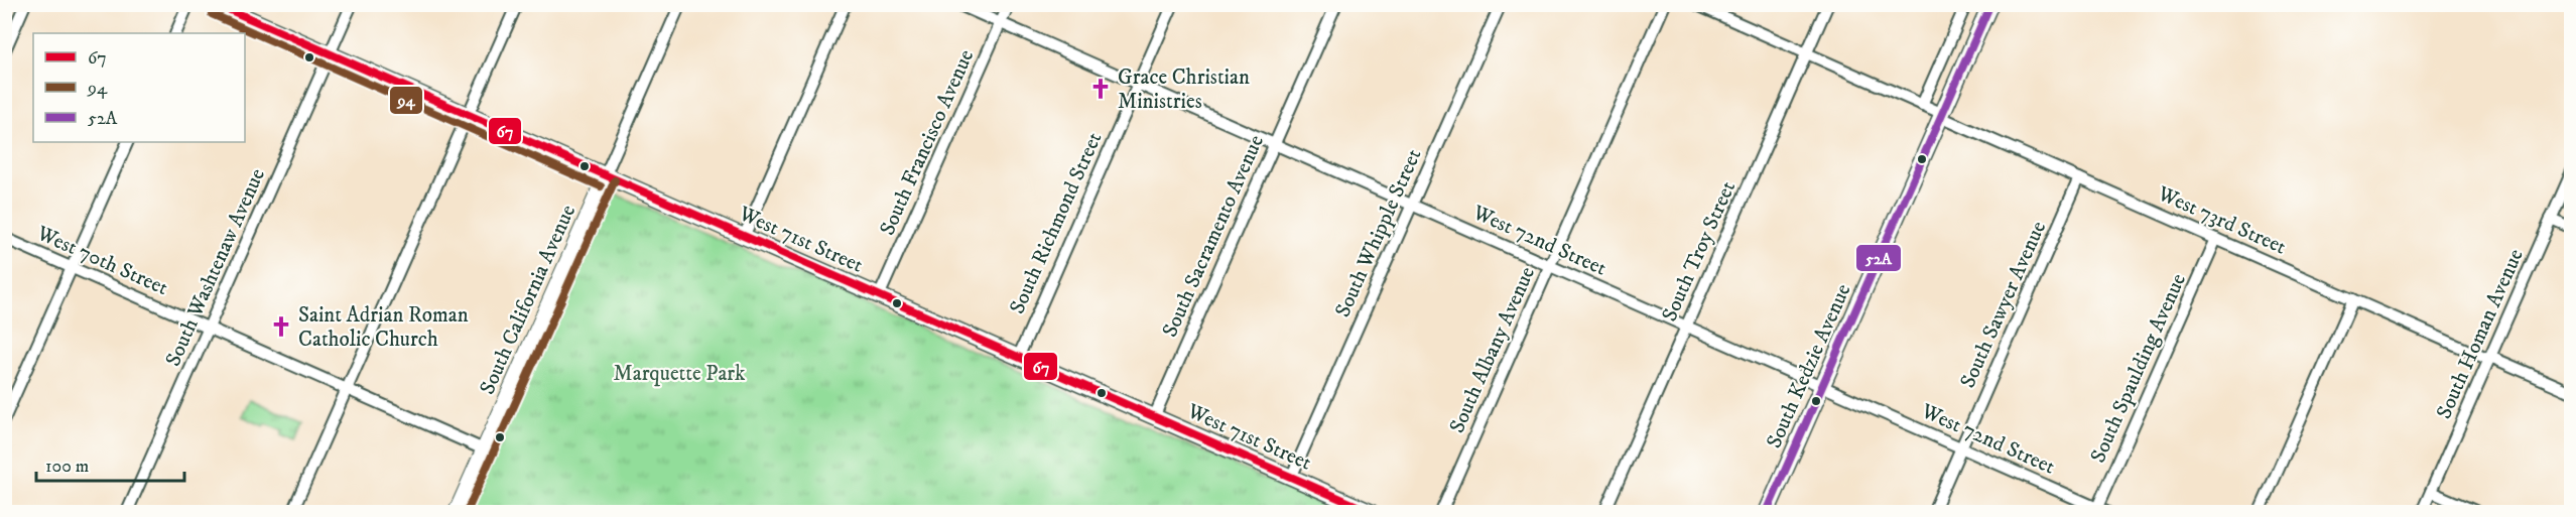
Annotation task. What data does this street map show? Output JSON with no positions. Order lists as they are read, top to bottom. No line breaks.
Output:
{"streets":{"main road":["West 71st Street","South Kedzie Avenue"],"street":["South Francisco Avenue","West 73rd Street","South Richmond Street","South Whipple Street","South Sacramento Avenue","West 72nd Street","South Troy Street","West 70th Street","South Washtenaw Avenue","South California Avenue","South Sawyer Avenue","South Homan Avenue","South Albany Avenue","South Spaulding Avenue"]},"crossings":[["South Francisco Avenue","West 71st Street"],["South Francisco Avenue","West 72nd Street"],["West 73rd Street","South Troy Street"],["West 73rd Street","South Sawyer Avenue"],["West 73rd Street","South Homan Avenue"],["West 73rd Street","South Kedzie Avenue"],["West 73rd Street","South Spaulding Avenue"],["South Richmond Street","West 71st Street"],["South Richmond Street","West 72nd Street"],["South Whipple Street","West 71st Street"],["South Whipple Street","West 72nd Street"],["South Sacramento Avenue","West 71st Street"],["South Sacramento Avenue","West 72nd Street"],["West 71st Street","South Washtenaw Avenue"],["West 71st Street","South California Avenue"],["West 72nd Street","South Troy Street"],["West 72nd Street","South Sawyer Avenue"],["West 72nd Street","South Albany Avenue"],["West 72nd Street","South Kedzie Avenue"],["West 72nd Street","South Spaulding Avenue"],["West 70th Street","South Washtenaw Avenue"],["West 70th Street","South California Avenue"]],"parks":["Marquette Park"],"places":{"church":["Grace Christian Ministries","Saint Adrian Roman Catholic Church"]},"lines":["transit line 67","transit line 52A","transit line 94"],"legend":["67","94","52A"],"scale_bar":"100 m"}
